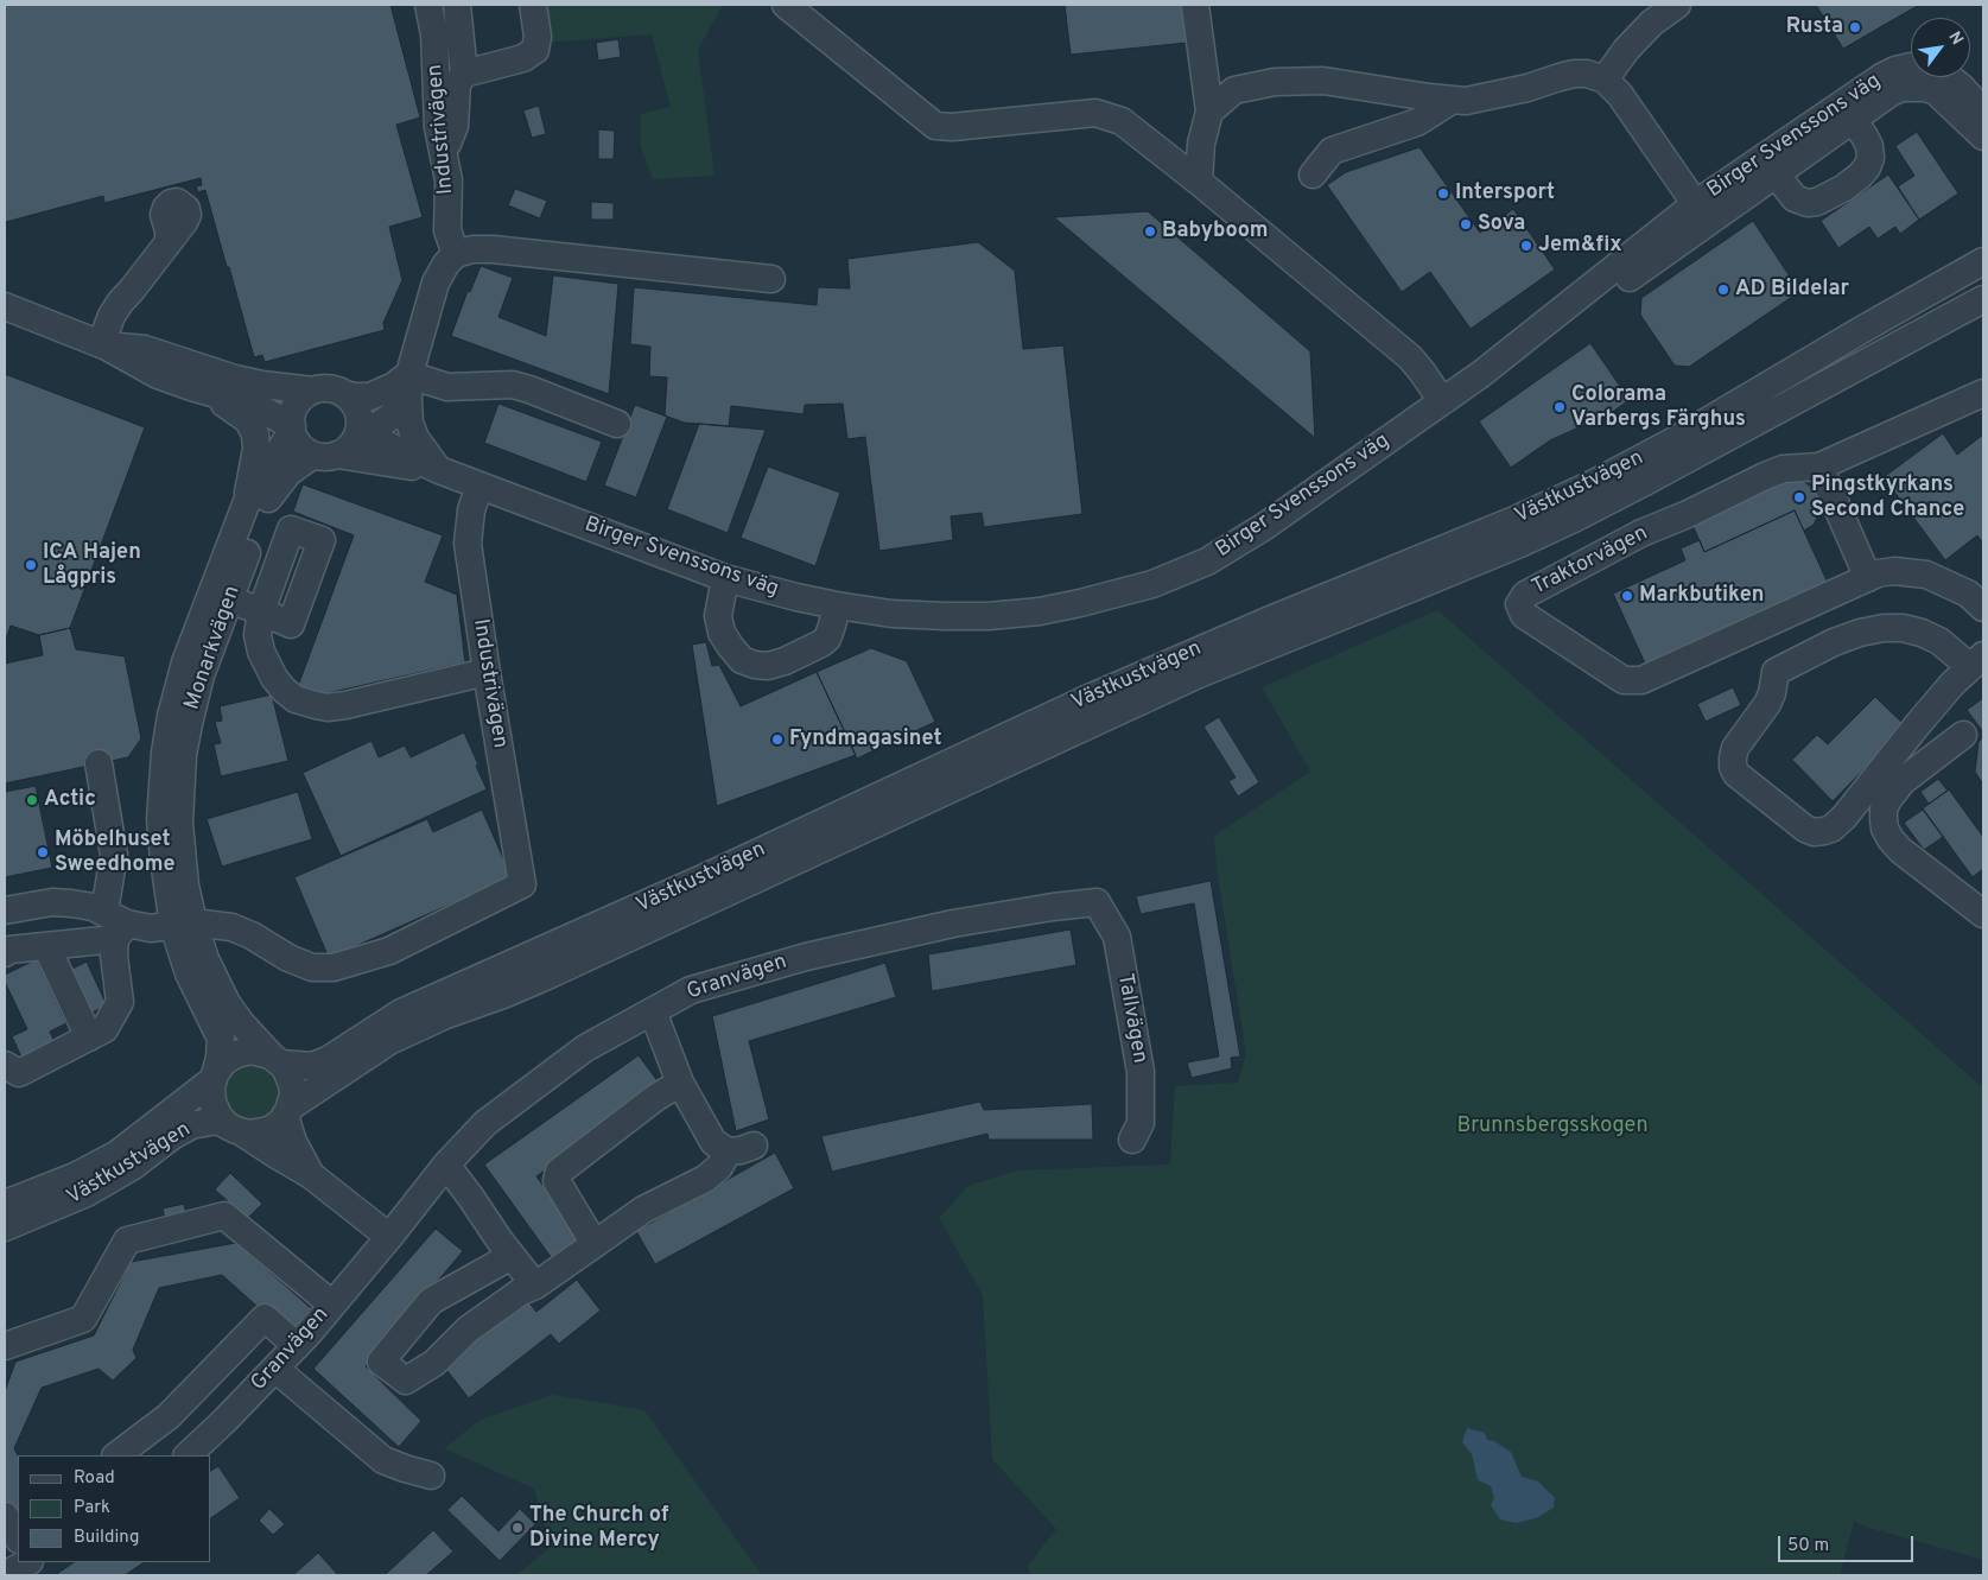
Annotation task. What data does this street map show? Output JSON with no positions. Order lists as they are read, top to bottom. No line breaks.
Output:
{"streets":{"street":["Industrivägen","Birger Svenssons väg","Västkustvägen","Traktorvägen","Monarkvägen","Granvägen","Tallvägen"]},"crossings":[["Industrivägen","Birger Svenssons väg"],["Industrivägen","Monarkvägen"],["Birger Svenssons väg","Monarkvägen"],["Västkustvägen","Monarkvägen"],["Granvägen","Tallvägen"]],"parks":["Brunnsbergsskogen"],"places":["Rusta","Intersport","Sova","Babyboom","Jem&fix","AD Bildelar","Colorama Varbergs Färghus","Pingstkyrkans Second Chance","ICA Hajen Lågpris","Markbutiken","Fyndmagasinet","Actic","Möbelhuset Sweedhome","The Church of Divine Mercy"],"legend":["Road","Park","Building"],"scale_bar":"50 m","north":"top right"}
